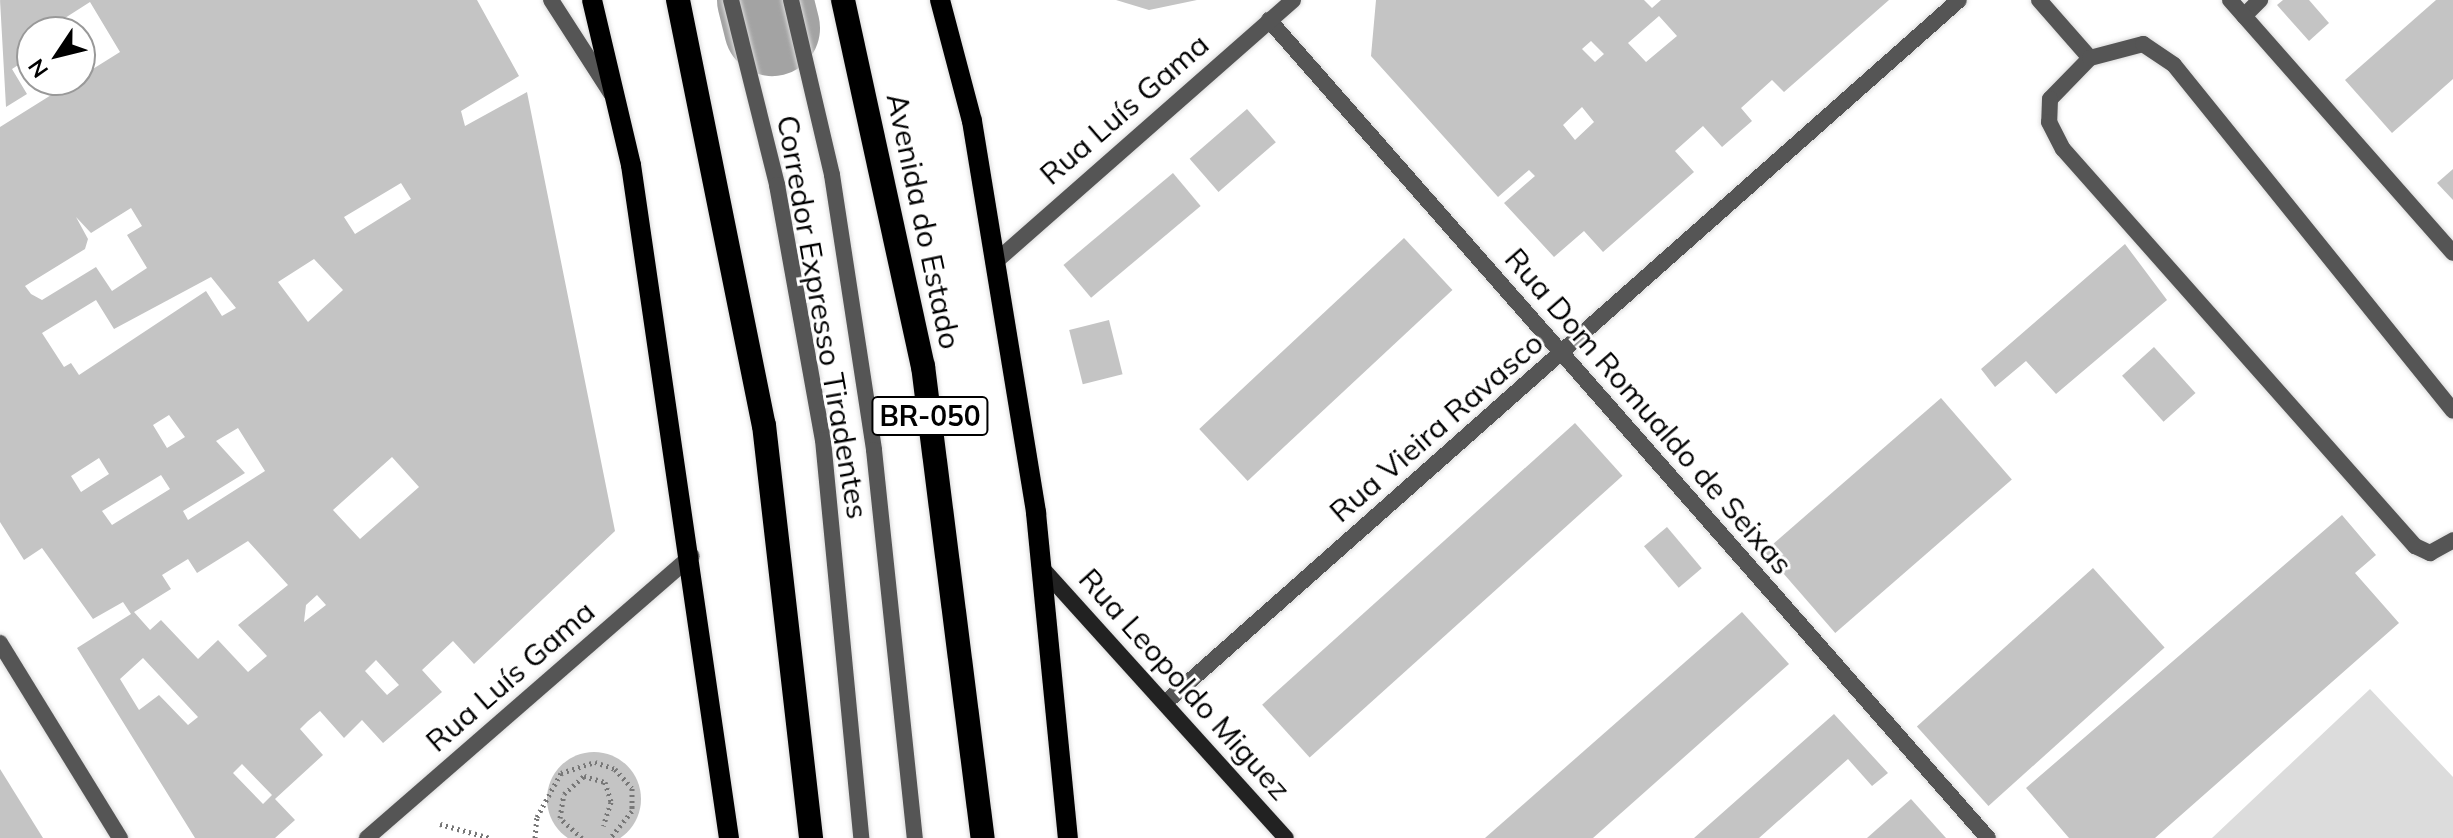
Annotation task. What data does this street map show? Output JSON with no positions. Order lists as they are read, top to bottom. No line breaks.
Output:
{"streets":{"highway":["Avenida do Estado","BR-050"],"main road":["Rua Leopoldo Miguez"],"street":["Rua Luís Gama","Corredor Expresso Tiradentes","Rua Dom Romualdo de Seixas","Rua Vieira Ravasco"]},"crossings":[["Rua Luís Gama","Avenida do Estado"],["Rua Luís Gama","Rua Dom Romualdo de Seixas"],["Avenida do Estado","Rua Leopoldo Miguez"],["Rua Dom Romualdo de Seixas","Rua Vieira Ravasco"],["Rua Vieira Ravasco","Rua Leopoldo Miguez"]],"north":"bottom left"}
